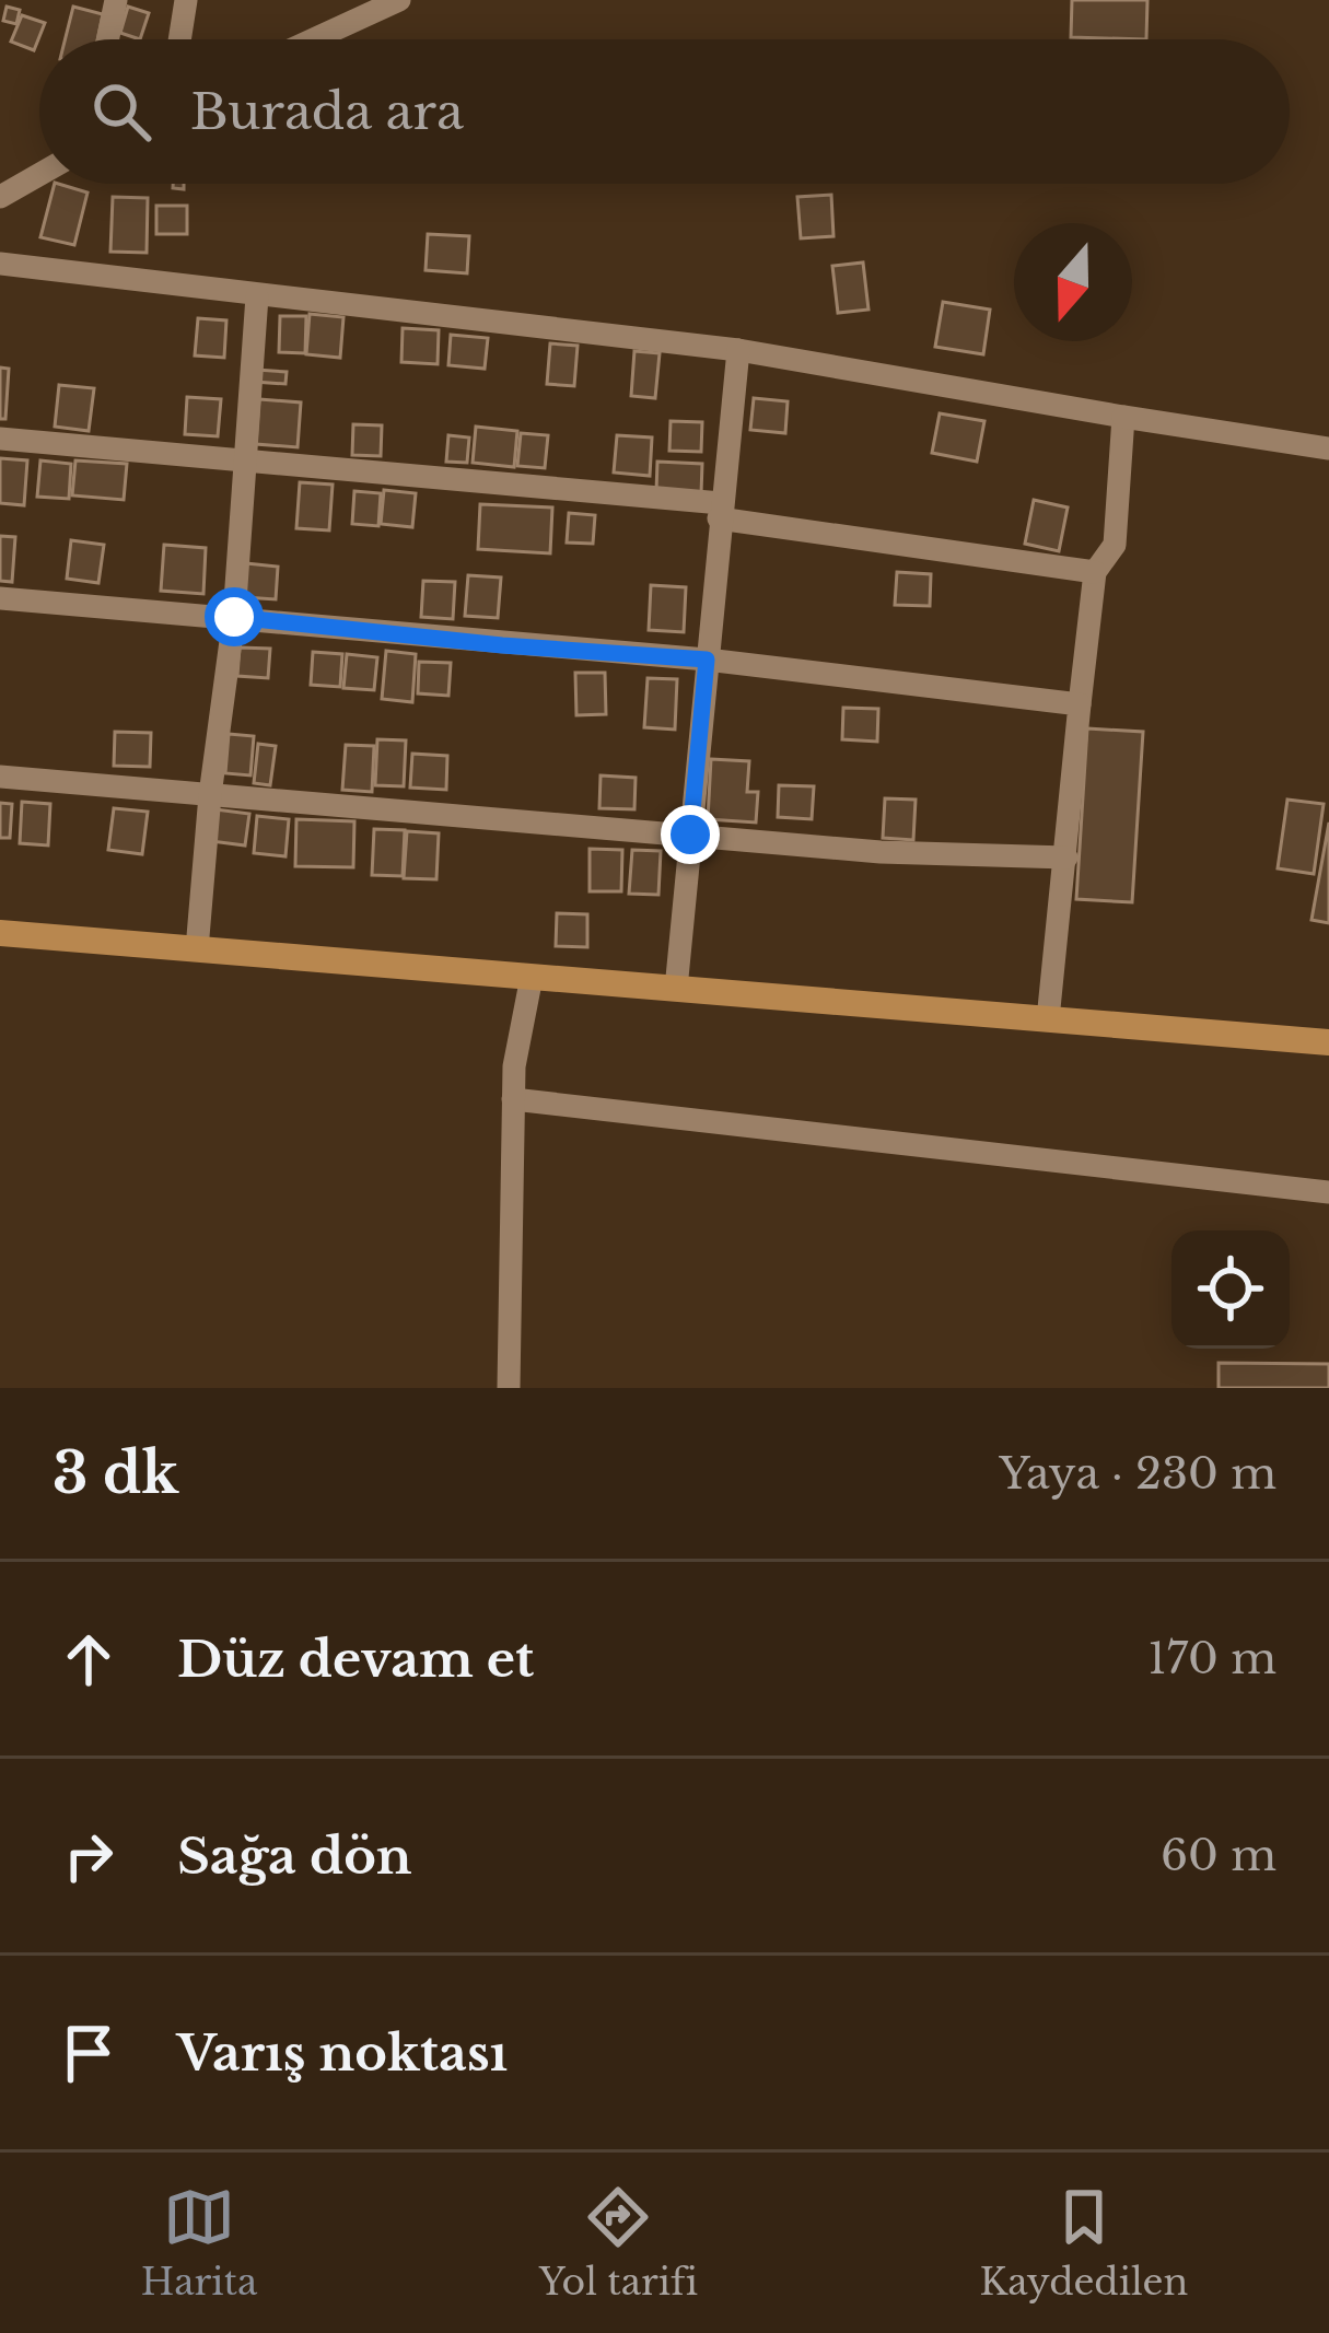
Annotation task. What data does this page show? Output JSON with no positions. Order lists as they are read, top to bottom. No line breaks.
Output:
{"north":"bottom","page":{"search":"Burada ara","heading":["3 dk","Yaya · 230 m"],"list":[["Düz devam et","170 m"],["Sağa dön","60 m"],"Varış noktası"],"nav":["Harita","Yol tarifi","Kaydedilen"]}}
